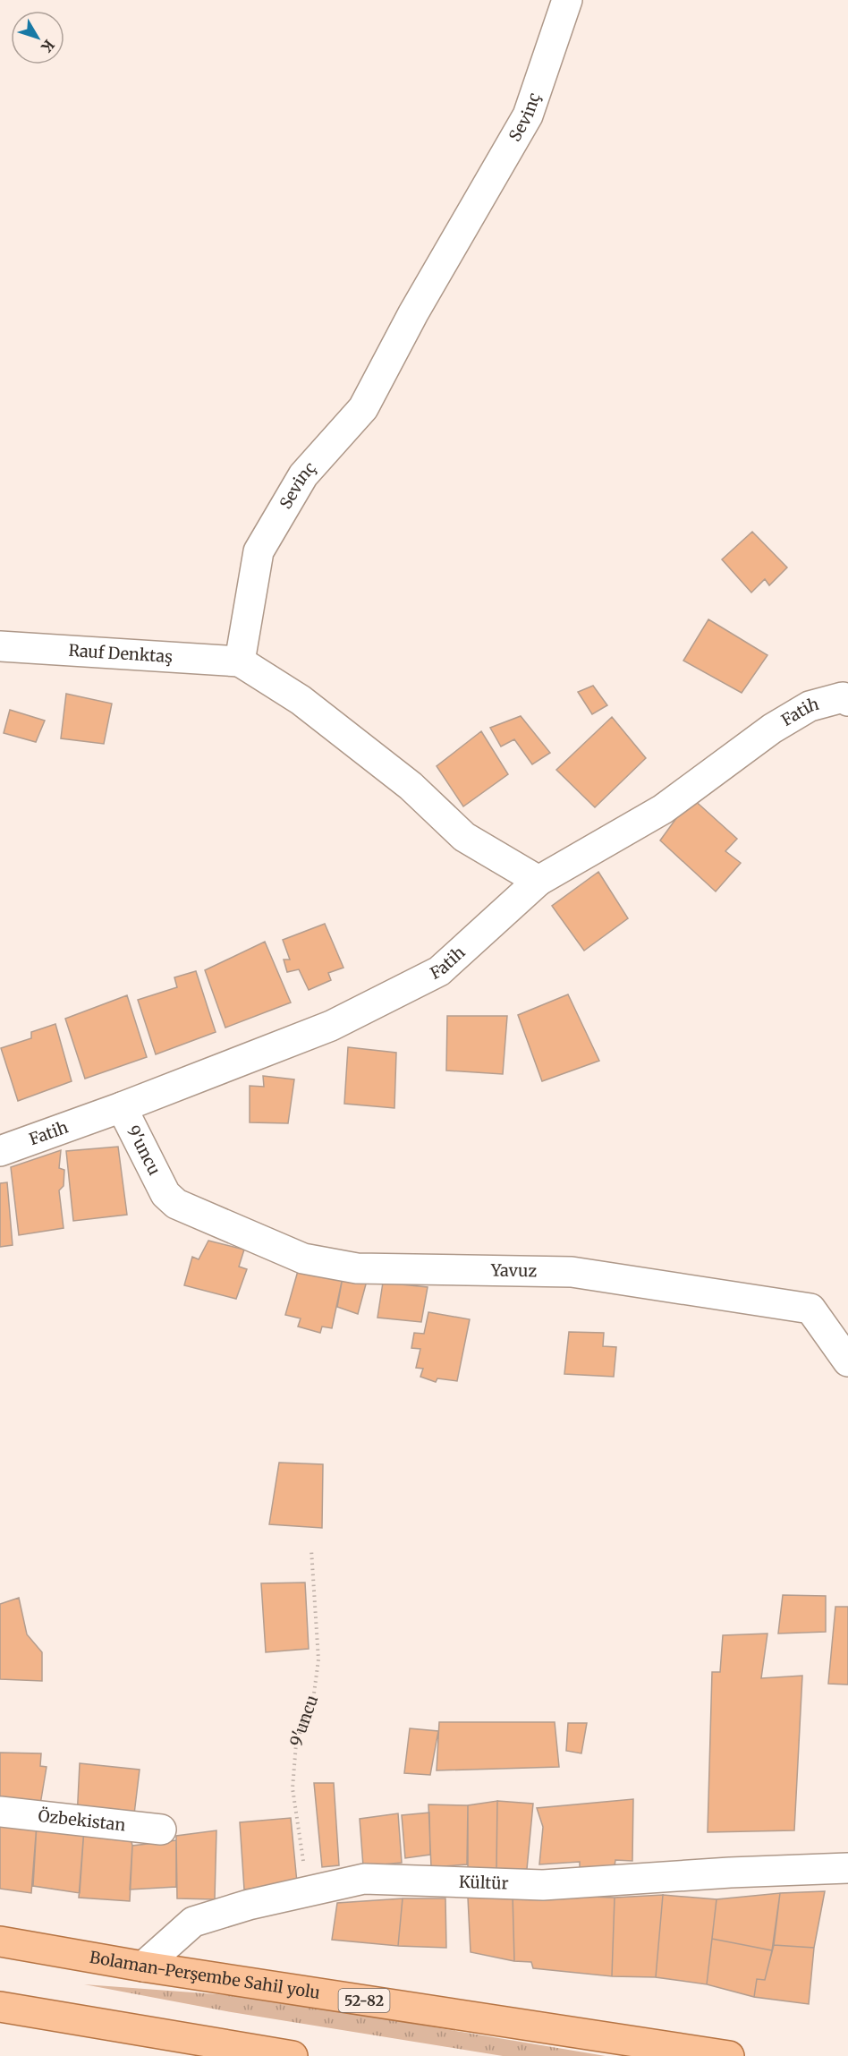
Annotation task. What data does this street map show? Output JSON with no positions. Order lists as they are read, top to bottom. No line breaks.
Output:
{"streets":{"main road":["Bolaman-Perşembe Sahil yolu","52-82"],"street":["Sevinç","Rauf Denktaş","Fatih","9'uncu","Yavuz","Özbekistan","Kültür"]},"crossings":[["Sevinç","Rauf Denktaş"],["Fatih","9'uncu"],["9'uncu","Yavuz"],["9'uncu","Kültür"],["Kültür","Bolaman-Perşembe Sahil yolu"]],"north":"bottom right"}
